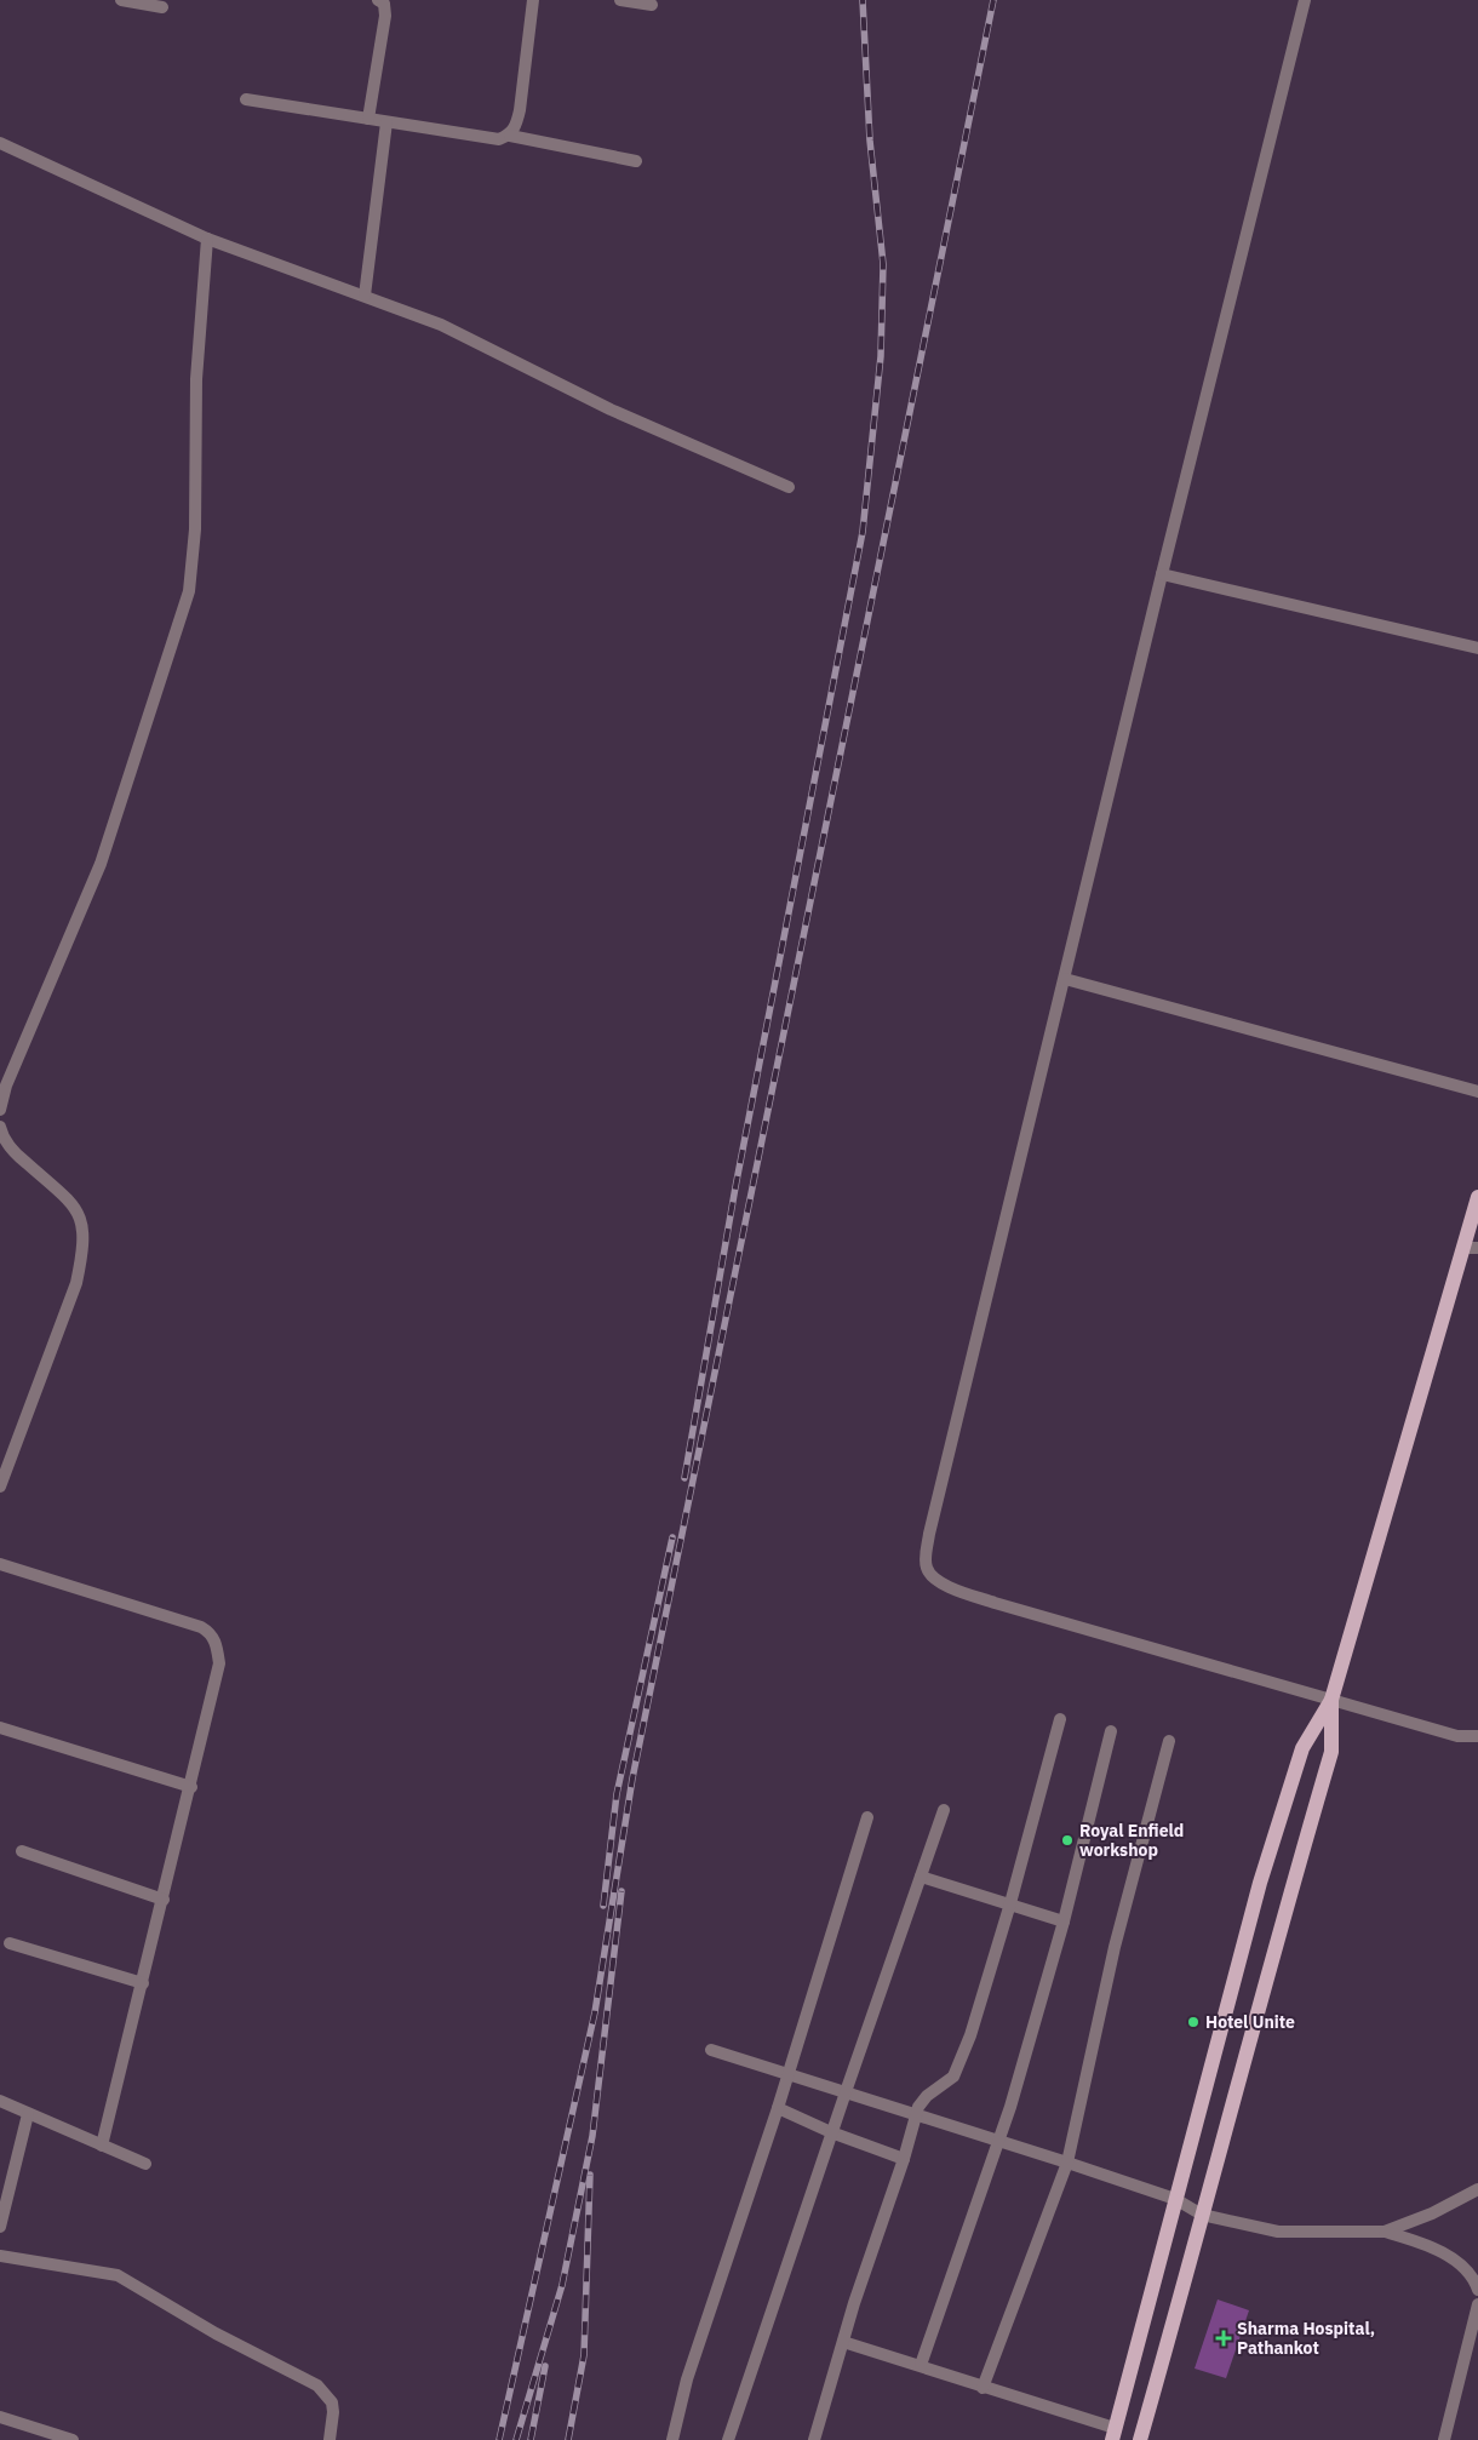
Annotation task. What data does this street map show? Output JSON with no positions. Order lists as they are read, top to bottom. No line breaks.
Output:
{"places":{"other":["Royal Enfield workshop","Hotel Unite"],"health":["Sharma Hospital, Pathankot"]}}
